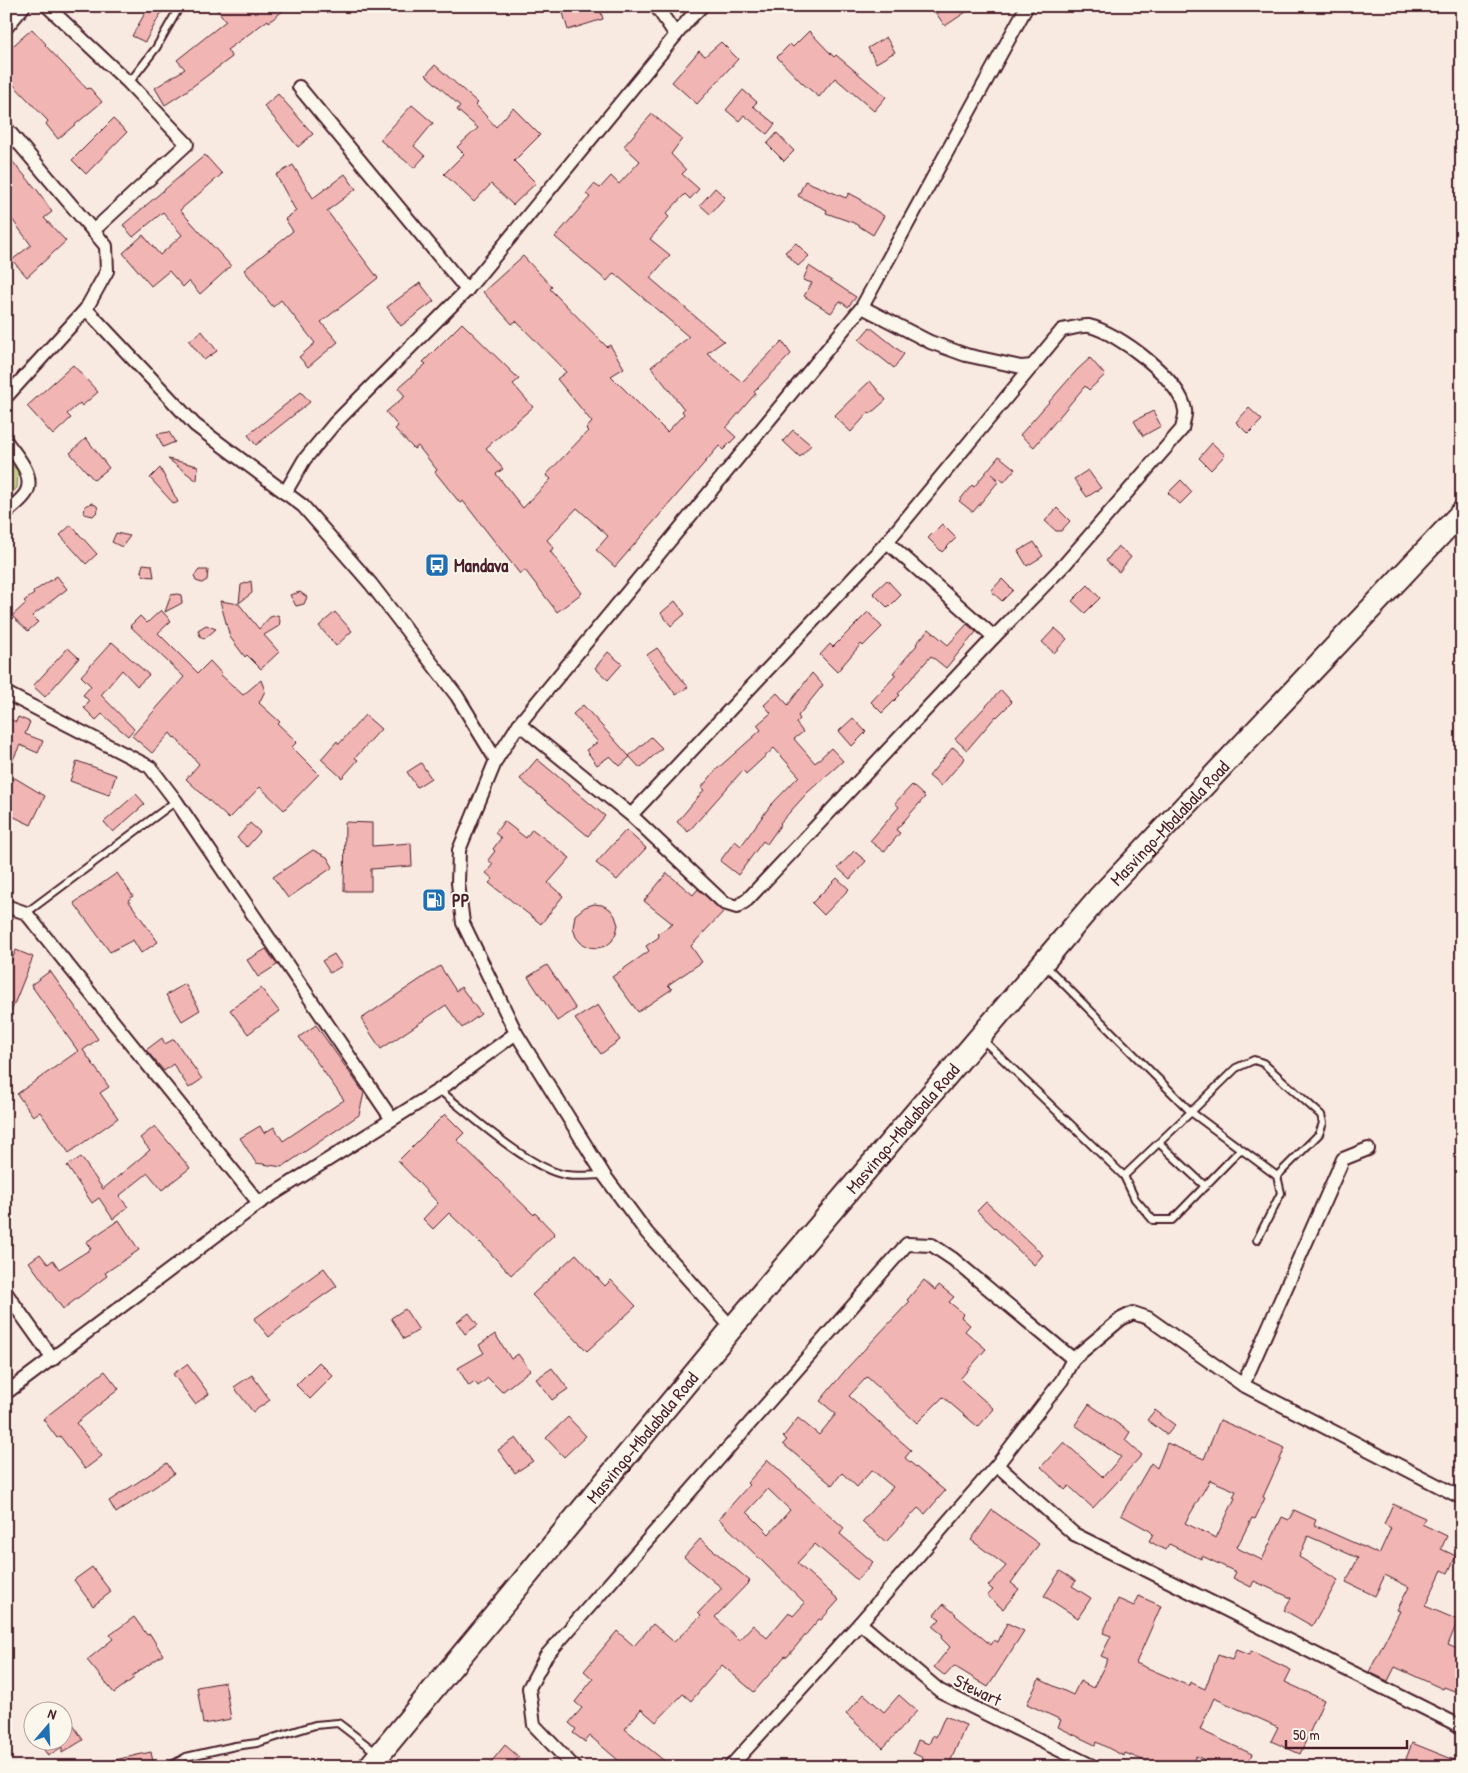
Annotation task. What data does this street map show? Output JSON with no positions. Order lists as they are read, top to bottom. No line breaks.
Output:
{"streets":{"highway":["Masvingo-Mbalabala Road"],"street":["Stewart"]},"places":{"bus stop":["Mandava"],"fuel station":["PP"]},"scale_bar":"50 m","north":"top"}
